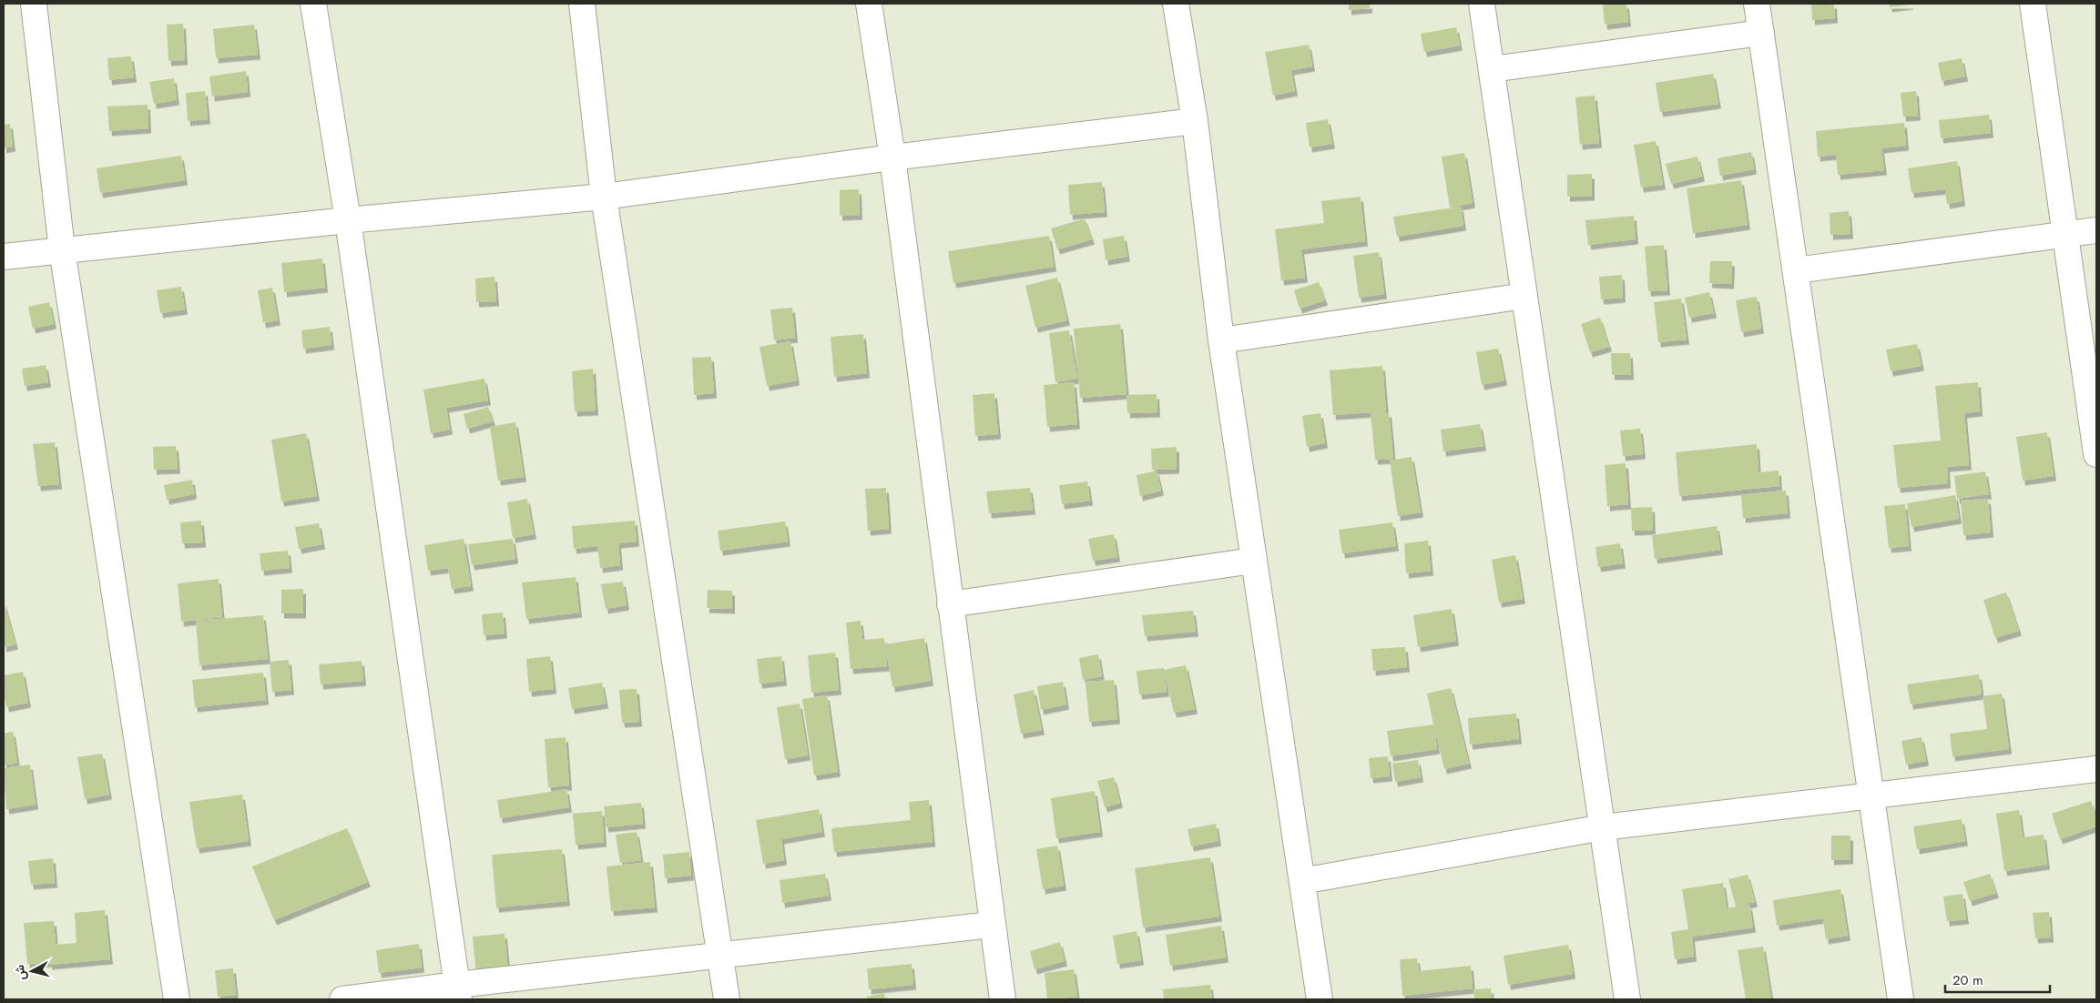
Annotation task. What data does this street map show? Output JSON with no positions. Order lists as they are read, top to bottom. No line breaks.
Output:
{"scale_bar":"20 m","north":"left"}
